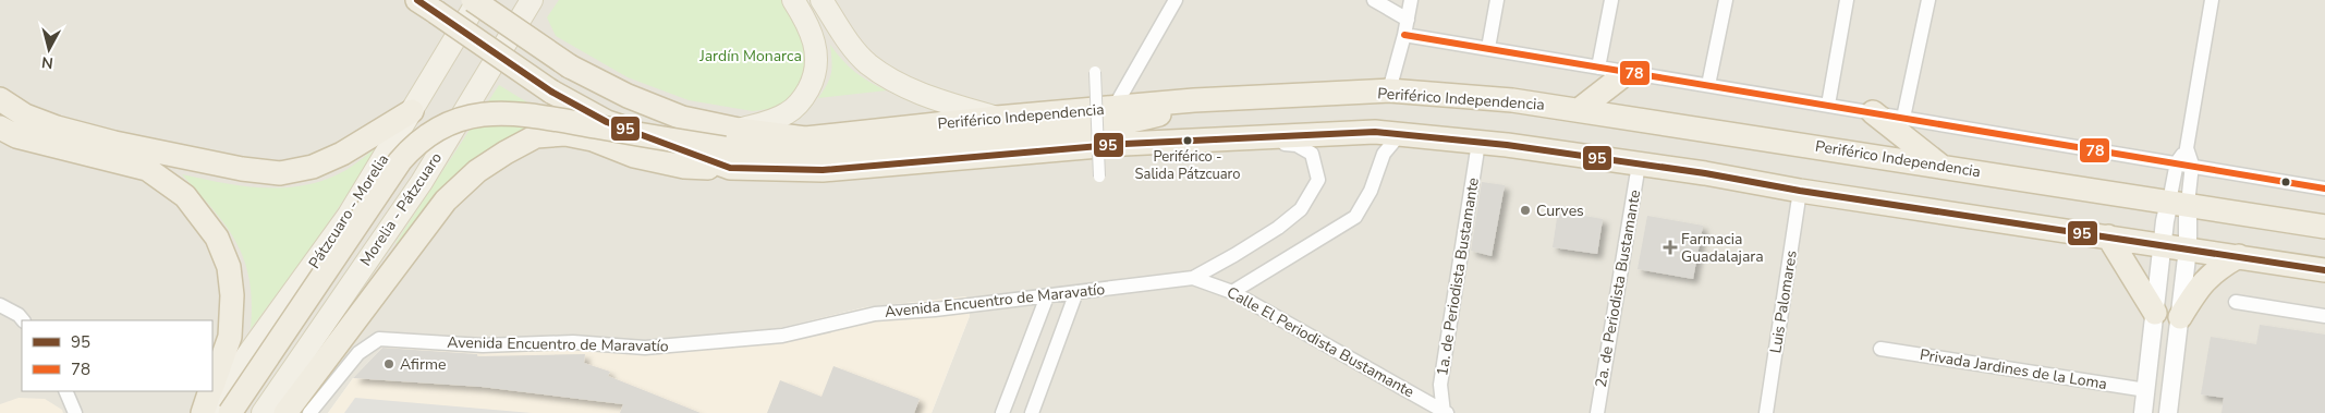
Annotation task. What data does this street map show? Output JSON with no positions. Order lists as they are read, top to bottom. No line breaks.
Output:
{"streets":{"highway":["Periférico Independencia"],"main road":["Morelia - Pátzcuaro","Pátzcuaro - Morelia"],"street":["1a. de Periodista Bustamante","2a. de Periodista Bustamante","Avenida Encuentro de Maravatío","Luis Palomares","Calle El Periodista Bustamante","Privada Jardines de la Loma"]},"crossings":[["1a. de Periodista Bustamante","Calle El Periodista Bustamante"],["Avenida Encuentro de Maravatío","Calle El Periodista Bustamante"]],"parks":["Jardín Monarca"],"places":{"other":["Periférico - Salida Pátzcuaro","Curves","Afirme"],"health":["Farmacia Guadalajara"]},"lines":["transit line 95","transit line 78"],"legend":["95","78"],"north":"bottom"}
